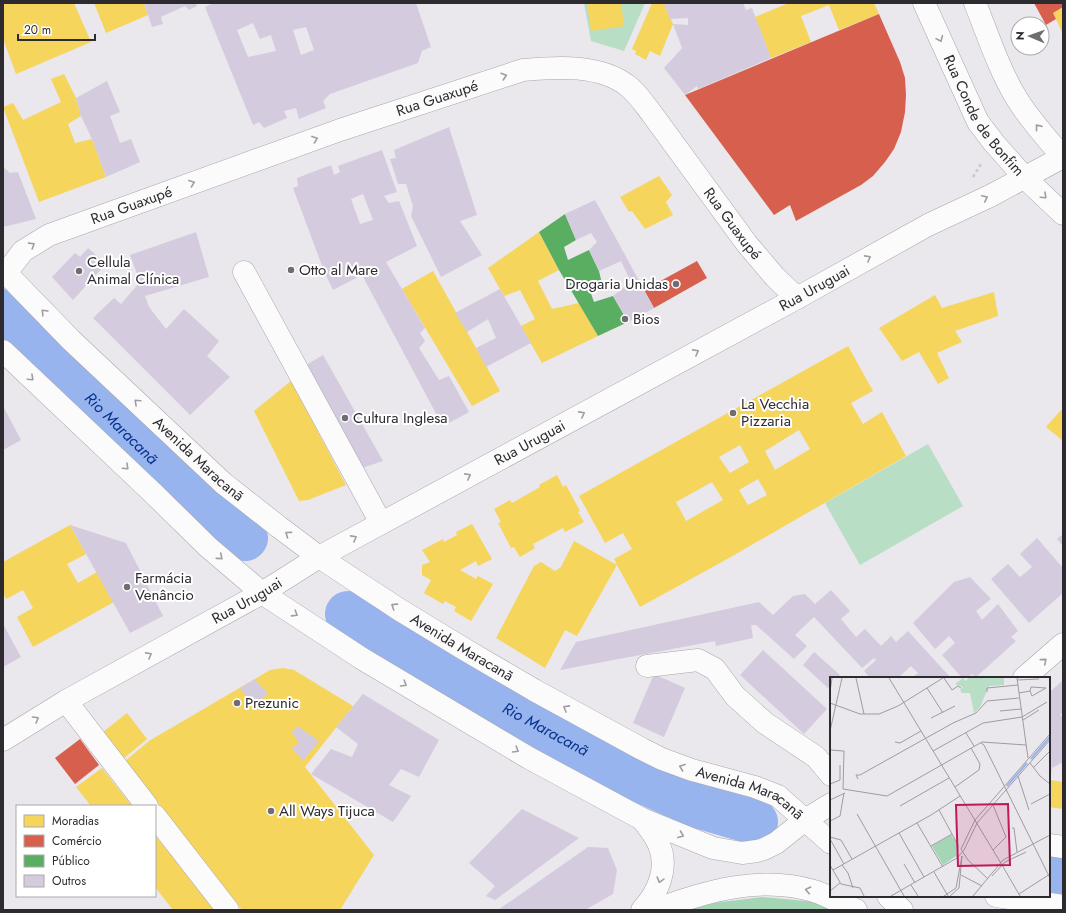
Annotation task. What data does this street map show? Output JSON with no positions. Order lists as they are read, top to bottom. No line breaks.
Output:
{"streets":{"street":["Rua Guaxupé","Rua Conde de Bonfim","Rua Uruguai","Avenida Maracanã"]},"crossings":[["Rua Guaxupé","Rua Uruguai"],["Rua Guaxupé","Avenida Maracanã"],["Rua Conde de Bonfim","Rua Uruguai"],["Rua Uruguai","Avenida Maracanã"]],"one_way":["Rua Guaxupé","Rua Uruguai"],"water":["Rio Maracanã"],"places":["Otto al Mare","Cellula Animal Clínica","Drogaria Unidas","Bios","La Vecchia Pizzaria","Cultura Inglesa","Farmácia Venâncio","Prezunic","All Ways Tijuca"],"legend":["Moradias","Comércio","Público","Outros"],"scale_bar":"20 m","north":"left"}
